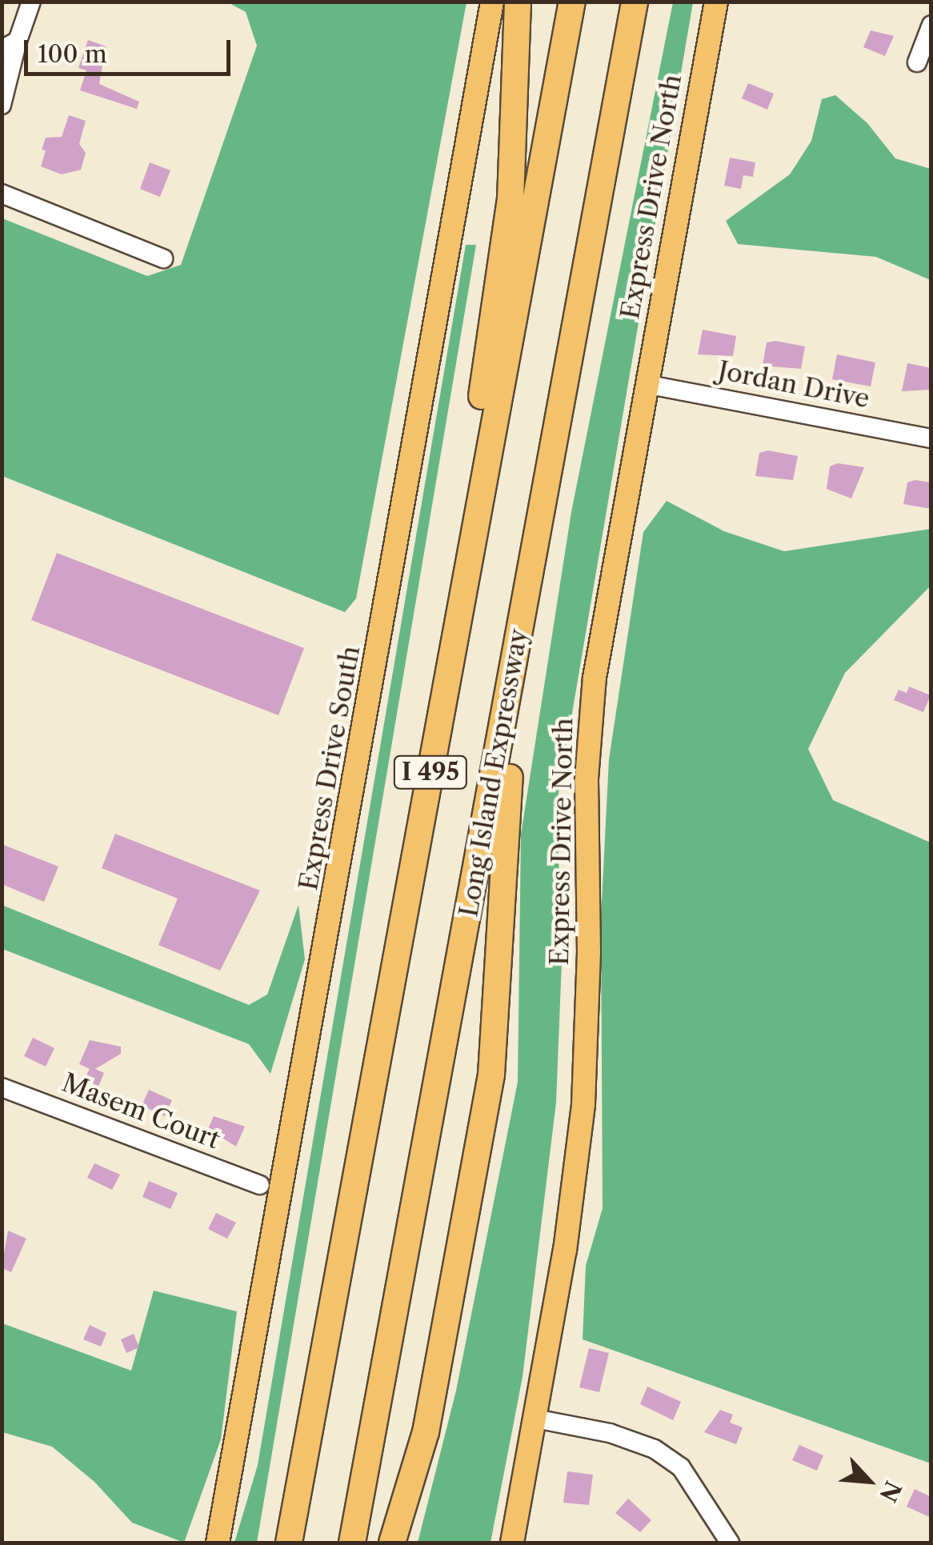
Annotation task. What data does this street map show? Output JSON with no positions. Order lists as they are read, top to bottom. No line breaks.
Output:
{"streets":{"highway":["I 495","Long Island Expressway"],"main road":["Express Drive North","Express Drive South"],"street":["Jordan Drive","Masem Court"]},"crossings":[["Express Drive North","Jordan Drive"]],"scale_bar":"100 m","north":"bottom right"}
